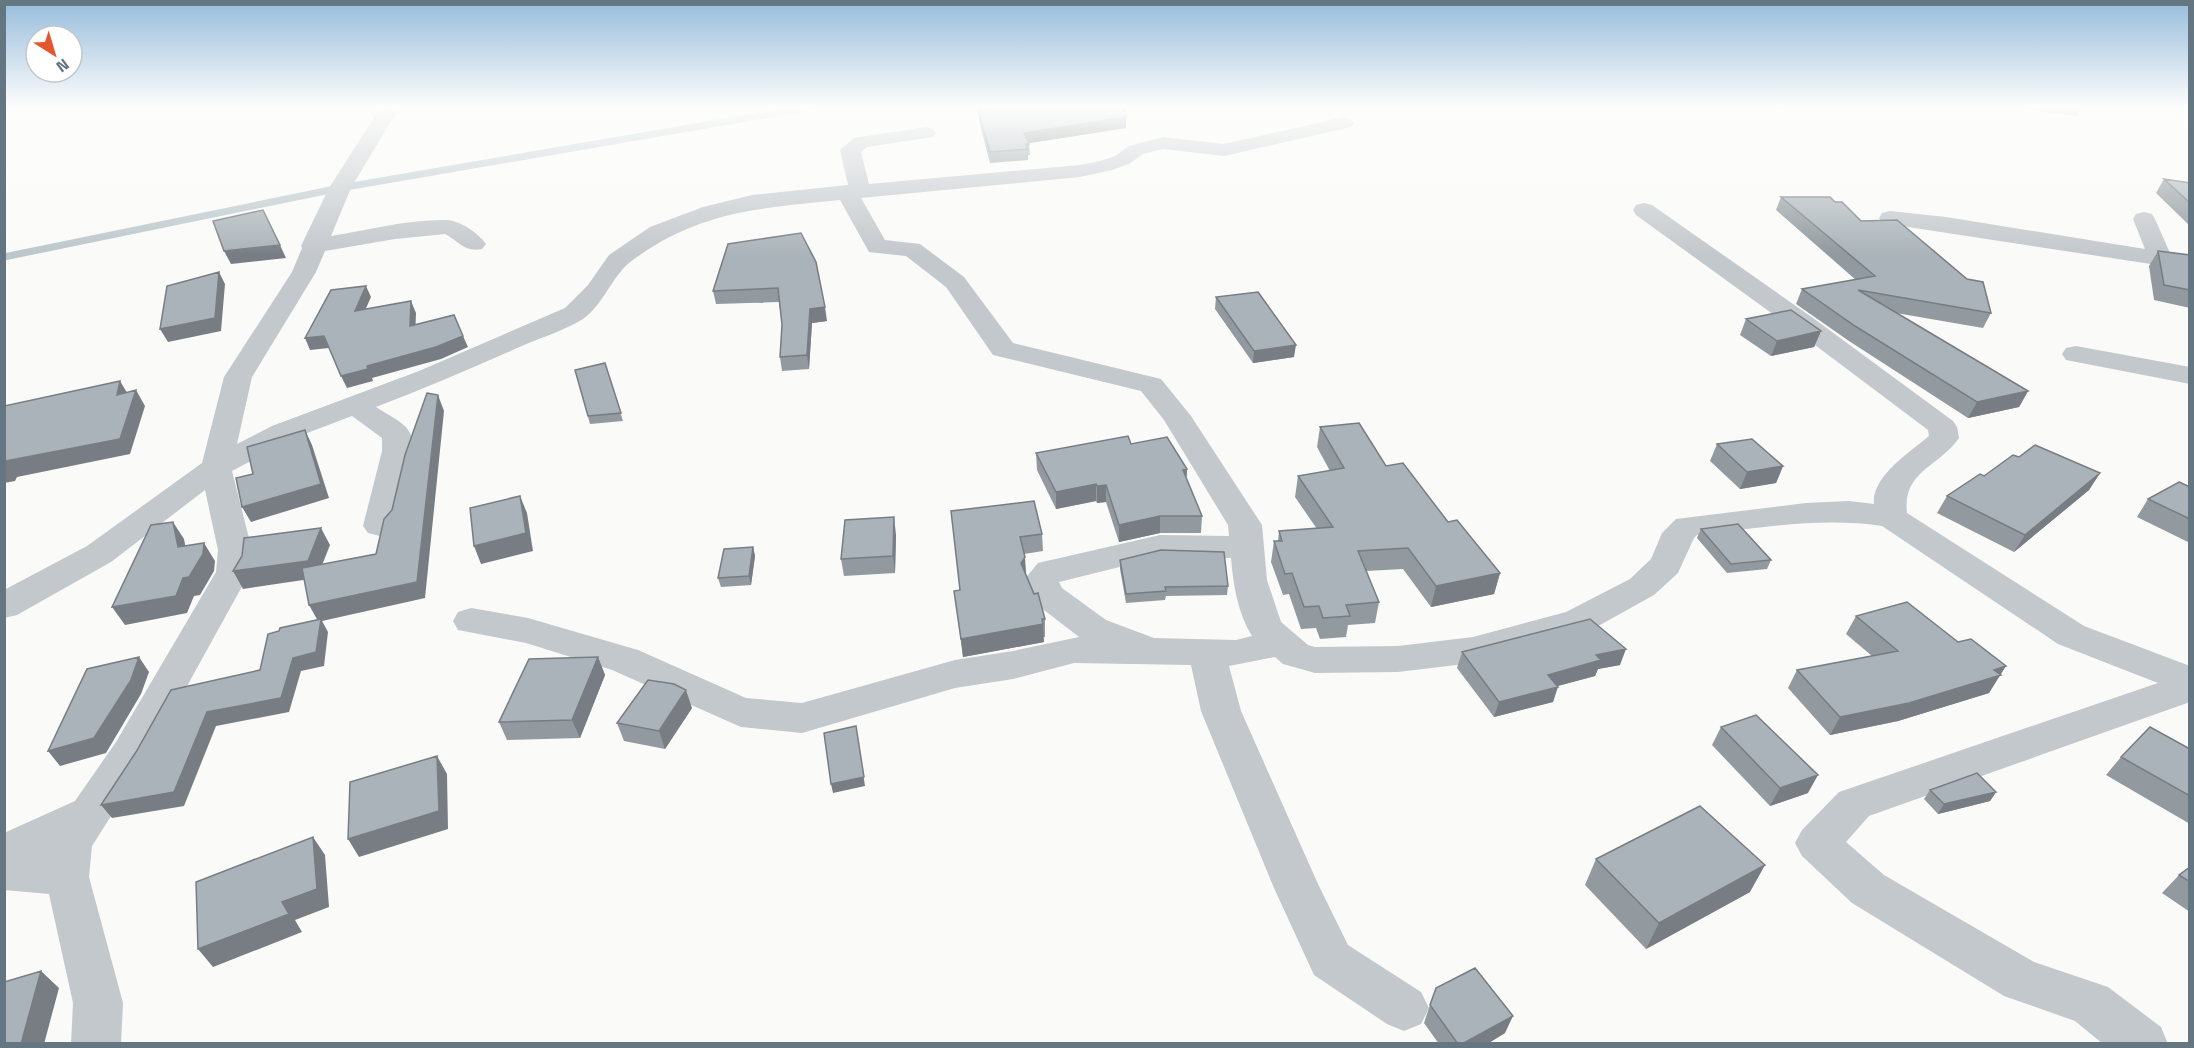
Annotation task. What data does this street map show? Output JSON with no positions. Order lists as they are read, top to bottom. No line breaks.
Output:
{"north":"bottom right"}
